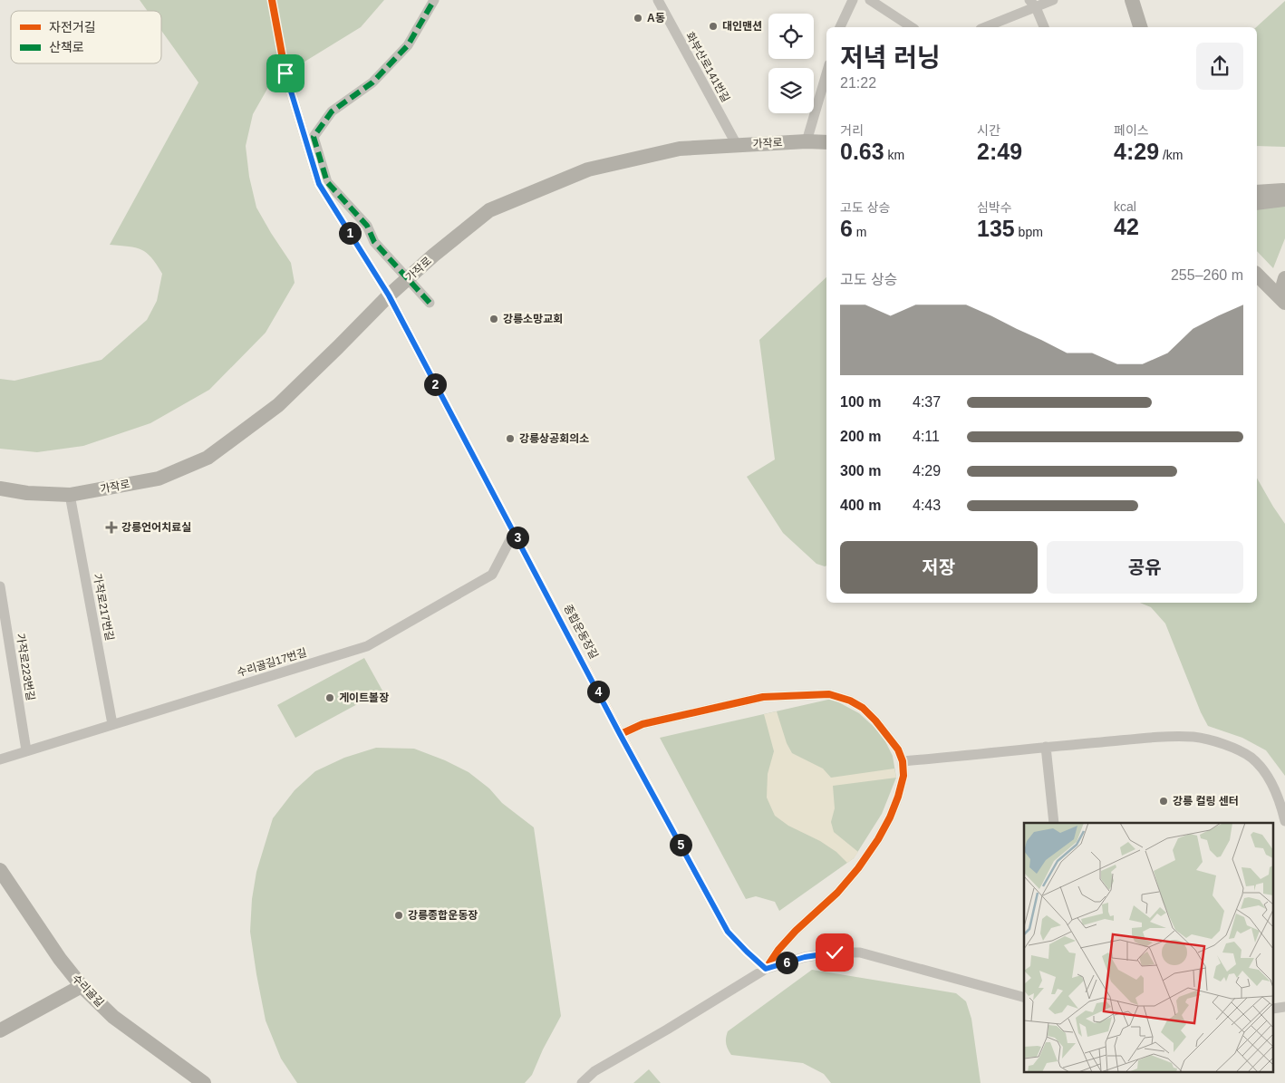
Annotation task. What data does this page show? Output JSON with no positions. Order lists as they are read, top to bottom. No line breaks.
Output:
{"streets":{"street":["화부산로141번길","가작로","가작로217번길","종합운동장길","수리골길17번길","가작로223번길","수리골길"]},"crossings":[["화부산로141번길","가작로"],["가작로","가작로217번길"],["가작로","종합운동장길"],["가작로217번길","수리골길17번길"],["종합운동장길","수리골길17번길"],["수리골길17번길","가작로223번길"]],"places":{"other":["A동","대인맨션","강릉소망교회","강릉상공회의소","게이트볼장","강릉 컬링 센터","강릉종합운동장"],"health":["강릉언어치료실"]},"legend":["자전거길","산책로"],"page":{"heading":["저녁 러닝","21:22"],"stats":[["거리","0.63 km"],["시간","2:49"],["페이스","4:29 /km"],["고도 상승","6 m"],["심박수","135 bpm"],["kcal","42"]],"pins":["1","2","3","4","5","6"],"chart":["고도 상승","255–260 m"],"list":[{"name":"100 m","note":"4:37"},{"name":"200 m","note":"4:11"},{"name":"300 m","note":"4:29"},{"name":"400 m","note":"4:43"}],"buttons":["저장","공유"]}}
